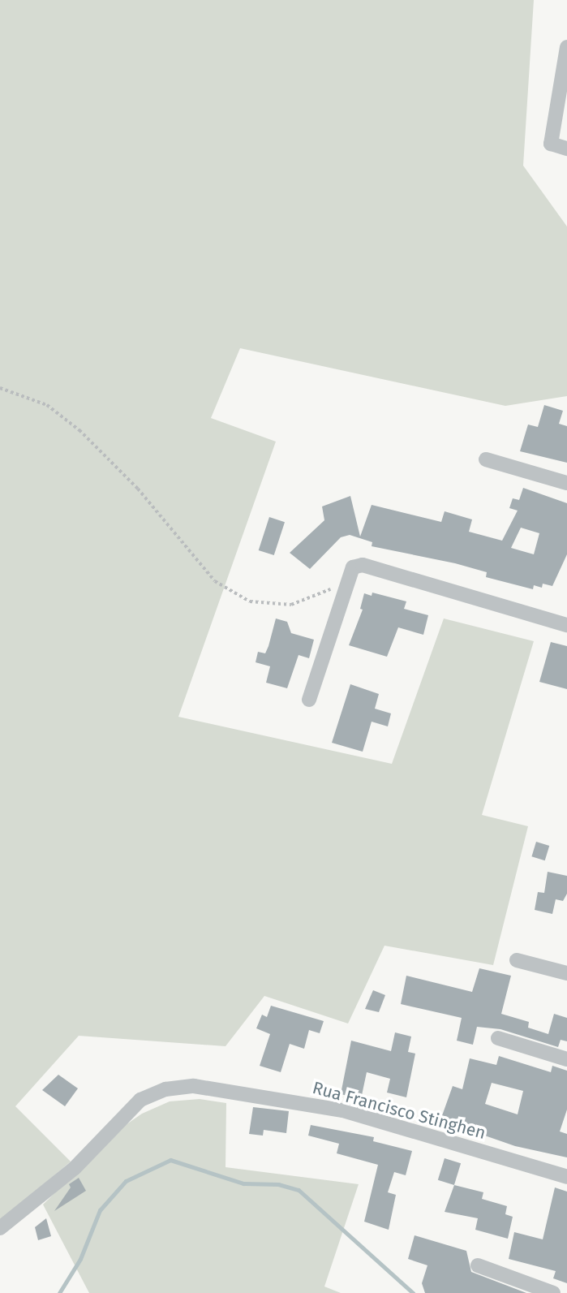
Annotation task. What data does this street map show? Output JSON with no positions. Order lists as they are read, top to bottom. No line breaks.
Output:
{"streets":{"street":["Rua Francisco Stinghen"]}}
